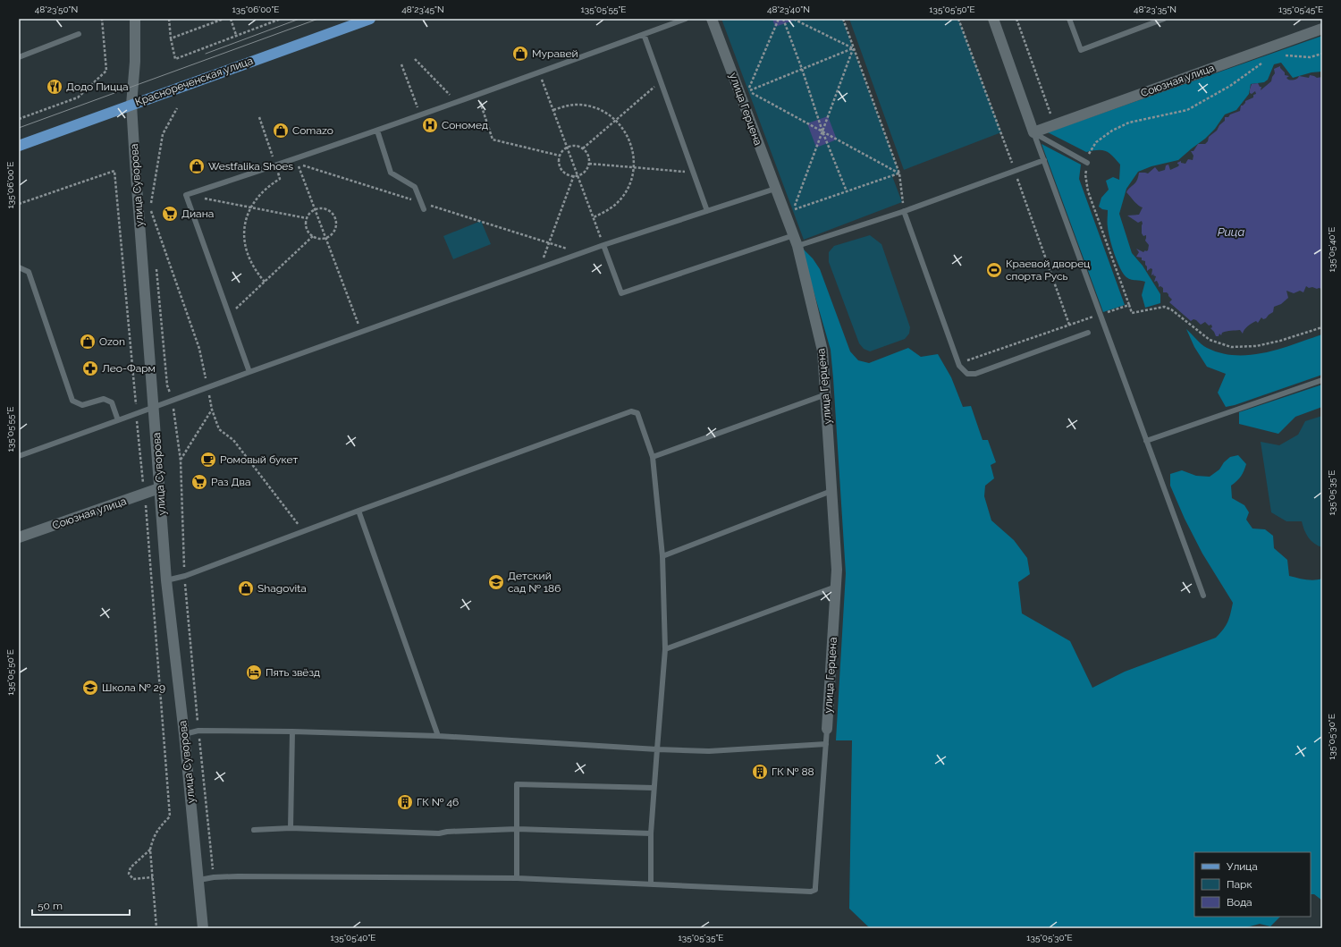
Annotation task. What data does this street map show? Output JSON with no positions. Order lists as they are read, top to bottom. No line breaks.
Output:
{"streets":{"main road":["Краснореченская улица"],"street":["Союзная улица","улица Герцена","улица Суворова"]},"crossings":[["Союзная улица","улица Суворова"],["Краснореченская улица","улица Суворова"]],"water":["Рица"],"places":{"shop":["Муравей","Comazo","Westfalika Shoes","Ozon","Shagovita"],"restaurant":["Додо Пицца"],"hospital":["Сономед"],"supermarket":["Диана","Раз Два"],"sports":["Краевой дворец спорта Русь"],"pharmacy":["Лео-Фарм"],"cafe":["Ромовый букет"],"school or university":["Детский сад № 186","Школа № 29"],"hotel":["Пять звёзд"],"building":["ГК № 88","ГК № 46"]},"legend":["Улица","Парк","Вода"],"scale_bar":"50 m","coordinates":["48°23'50\"N","135°06'00\"E","48°23'45\"N","135°05'55\"E","48°23'40\"N","135°05'50\"E","48°23'35\"N","135°05'45\"E","135°05'40\"E","135°05'35\"E","135°05'30\"E"]}
